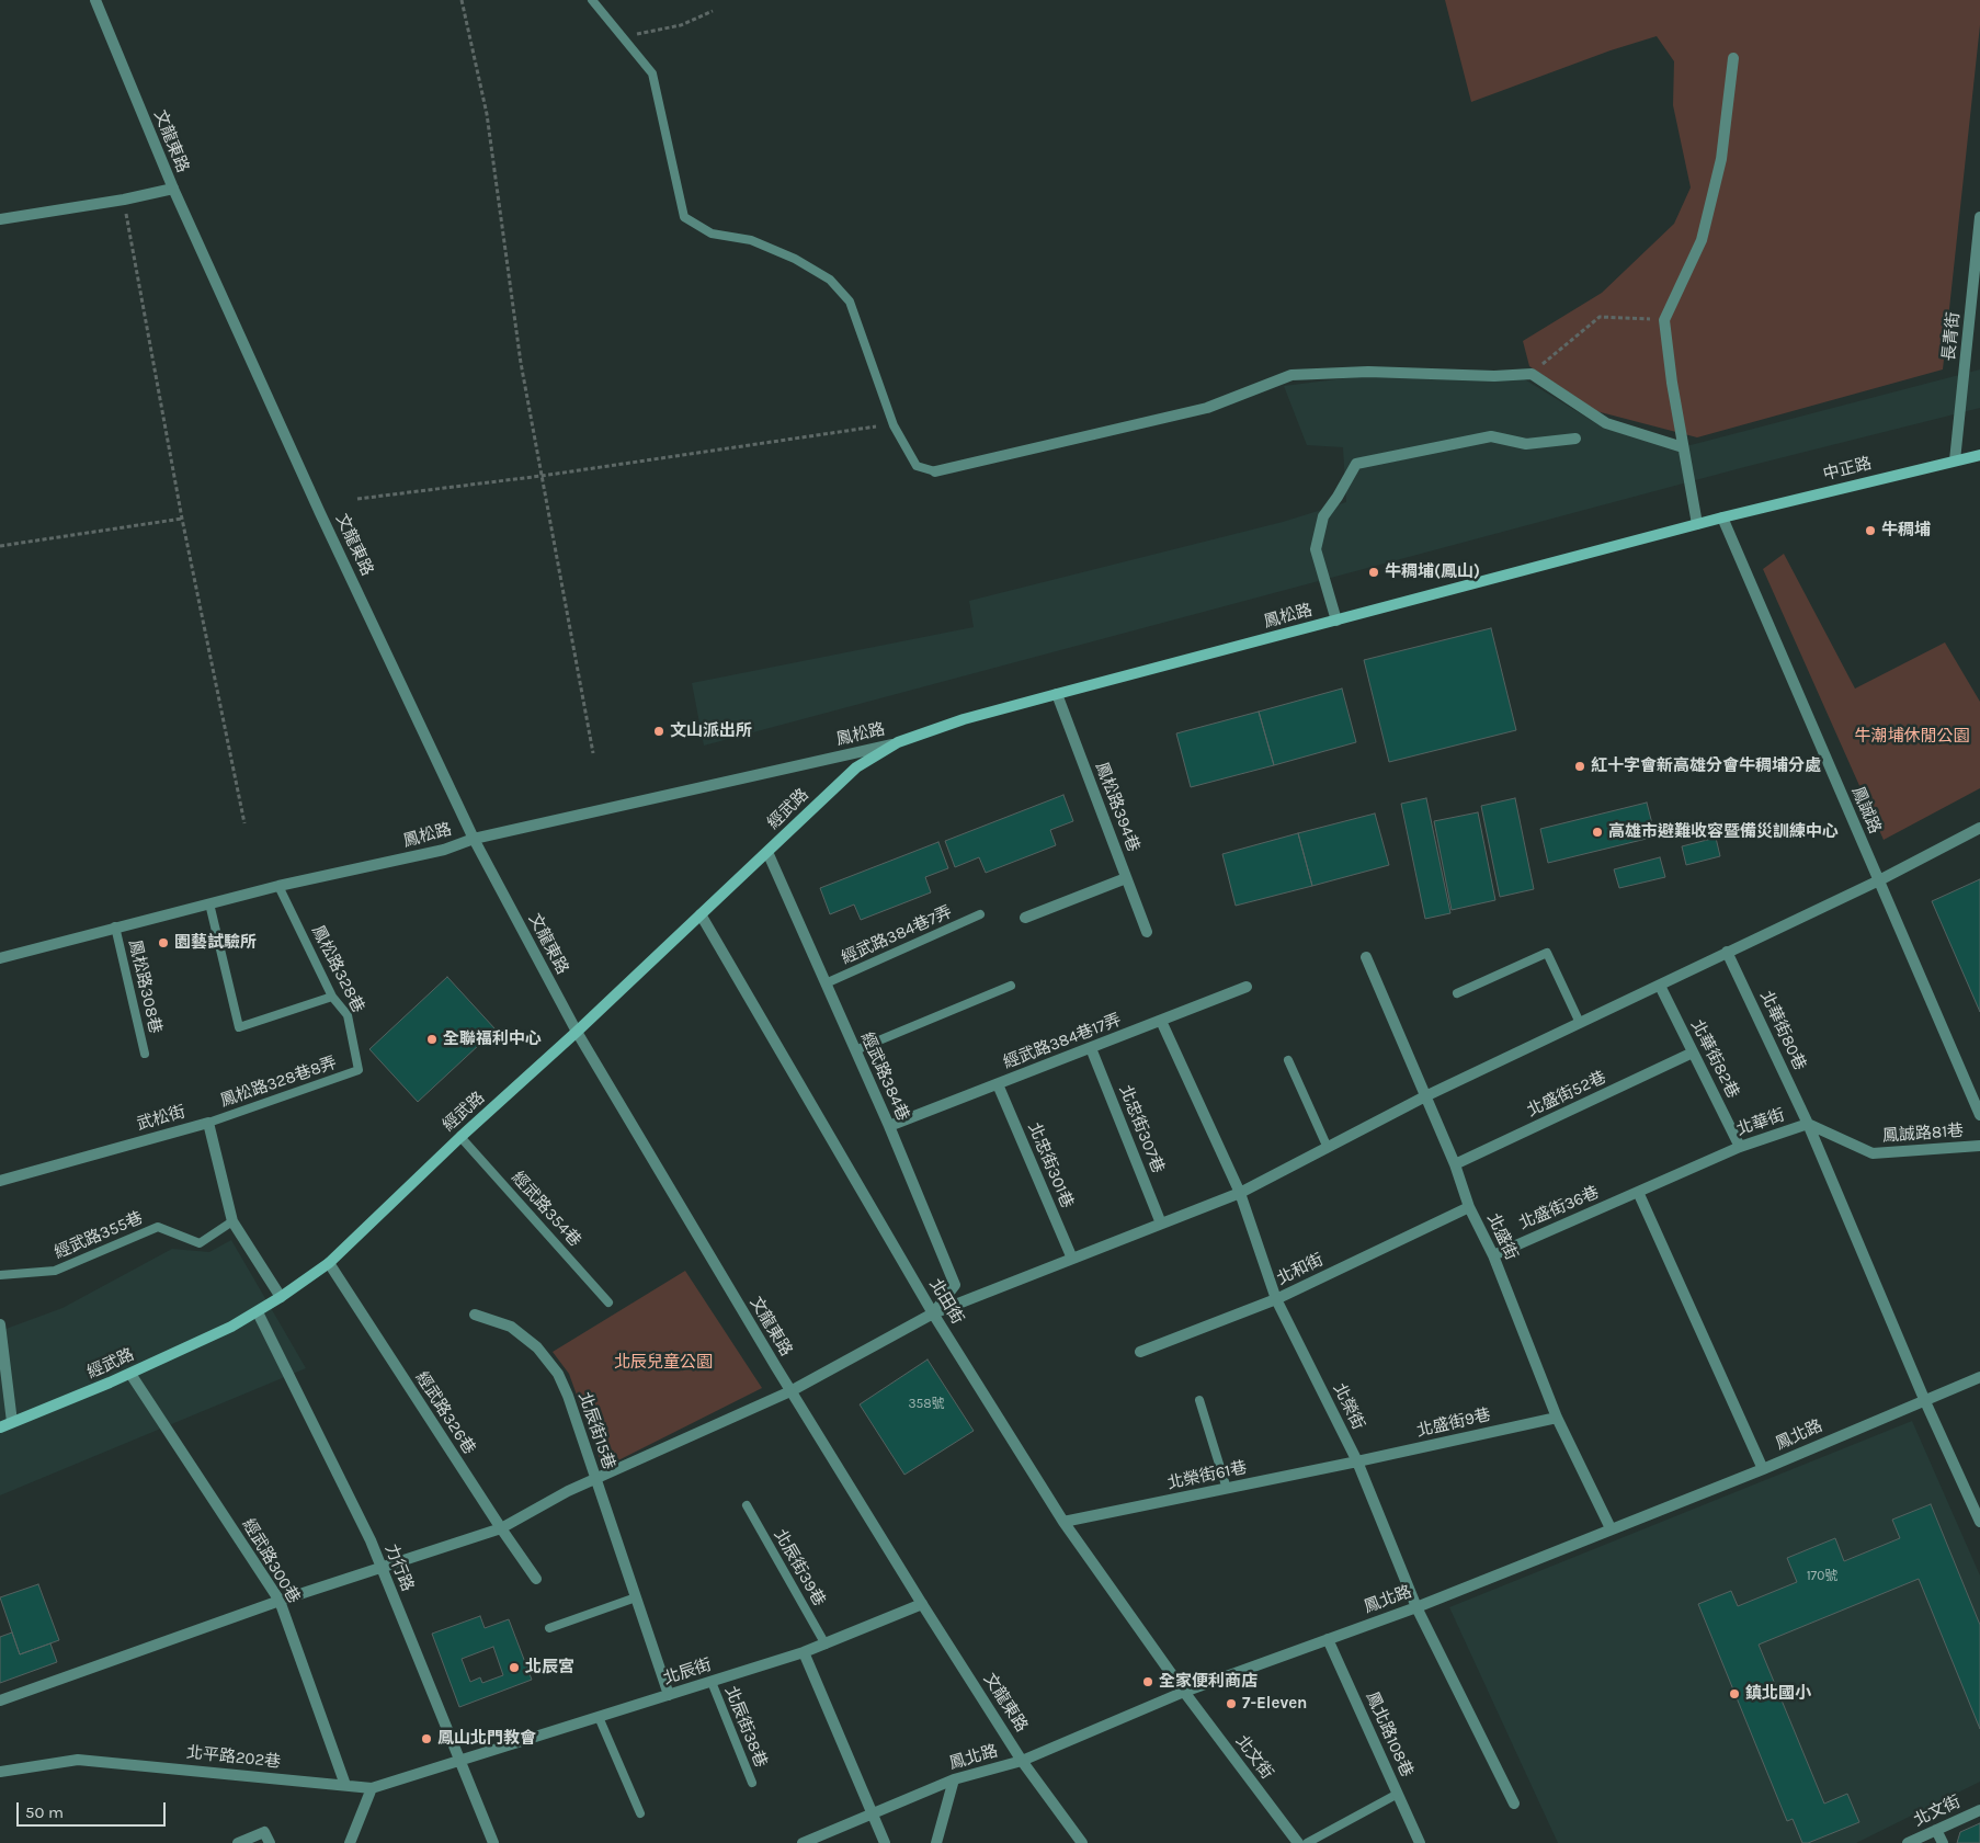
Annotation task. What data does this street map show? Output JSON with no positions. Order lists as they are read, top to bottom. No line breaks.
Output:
{"streets":{"main road":["中正路","鳳松路","經武路"],"street":["文龍東路","長青街","鳳松路394巷","鳳誠路","北華街80巷","經武路384巷17弄","北華街82巷","經武路384巷","北盛街52巷","武松街","北華街","北忠街307巷","鳳誠路81巷","北忠街301巷","北盛街36巷","北盛街","北和街","北田街","北榮街","經武路326巷","北盛街9巷","北辰街15巷","鳳北路","北榮街61巷","經武路300巷","力行路","北辰街","鳳北路108巷","北平路202巷","北文街"],"lane":["經武路384巷7弄","鳳松路328巷","鳳松路308巷","鳳松路328巷8弄","經武路354巷","經武路355巷","北辰街39巷","北辰街38巷"]},"crossings":[["文龍東路","鳳松路"],["文龍東路","經武路"],["文龍東路","鳳北路"],["文龍東路","北辰街"],["長青街","中正路"],["中正路","鳳松路"],["中正路","鳳誠路"],["鳳松路","鳳松路394巷"],["鳳松路","經武路"],["鳳松路","鳳誠路"],["鳳松路","鳳松路328巷"],["鳳松路","鳳松路308巷"],["經武路","經武路384巷"],["經武路","武松街"],["經武路","經武路354巷"],["經武路","北田街"],["經武路","經武路326巷"],["經武路","經武路300巷"],["經武路","力行路"],["經武路384巷7弄","經武路384巷"],["鳳松路328巷","鳳松路328巷8弄"],["北華街80巷","北華街"],["北華街80巷","鳳誠路81巷"],["經武路384巷17弄","經武路384巷"],["經武路384巷17弄","北忠街307巷"],["經武路384巷17弄","北忠街301巷"],["經武路384巷17弄","北榮街"],["北華街82巷","北盛街52巷"],["北華街82巷","北華街"],["經武路384巷","北田街"],["鳳松路328巷8弄","武松街"],["北盛街52巷","北盛街"],["武松街","經武路355巷"],["北華街","鳳誠路81巷"],["北華街","北盛街36巷"],["北華街","鳳北路"],["北盛街36巷","北盛街"],["北盛街","北和街"],["北盛街","北盛街9巷"],["北盛街","鳳北路"],["北和街","北榮街"],["北田街","鳳北路"],["北田街","北榮街61巷"],["北田街","北文街"],["北榮街","北盛街9巷"],["北榮街","鳳北路"],["北榮街","北榮街61巷"],["北盛街9巷","北榮街61巷"],["北辰街15巷","北辰街"],["鳳北路","鳳北路108巷"],["鳳北路","北文街"],["經武路300巷","北平路202巷"],["力行路","北辰街"],["力行路","北平路202巷"],["北辰街39巷","北辰街"],["北辰街","北辰街38巷"],["北辰街","北平路202巷"]],"parks":["牛潮埔休閒公園","北辰兒童公園"],"places":["牛稠埔","牛稠埔(鳳山)","文山派出所","紅十字會新高雄分會牛稠埔分處","高雄市避難收容暨備災訓練中心","園藝試驗所","全聯福利中心","北辰宮","全家便利商店","鎮北國小","7-Eleven","鳳山北門教會"],"house_numbers":["358號","170號"],"scale_bar":"50 m"}
